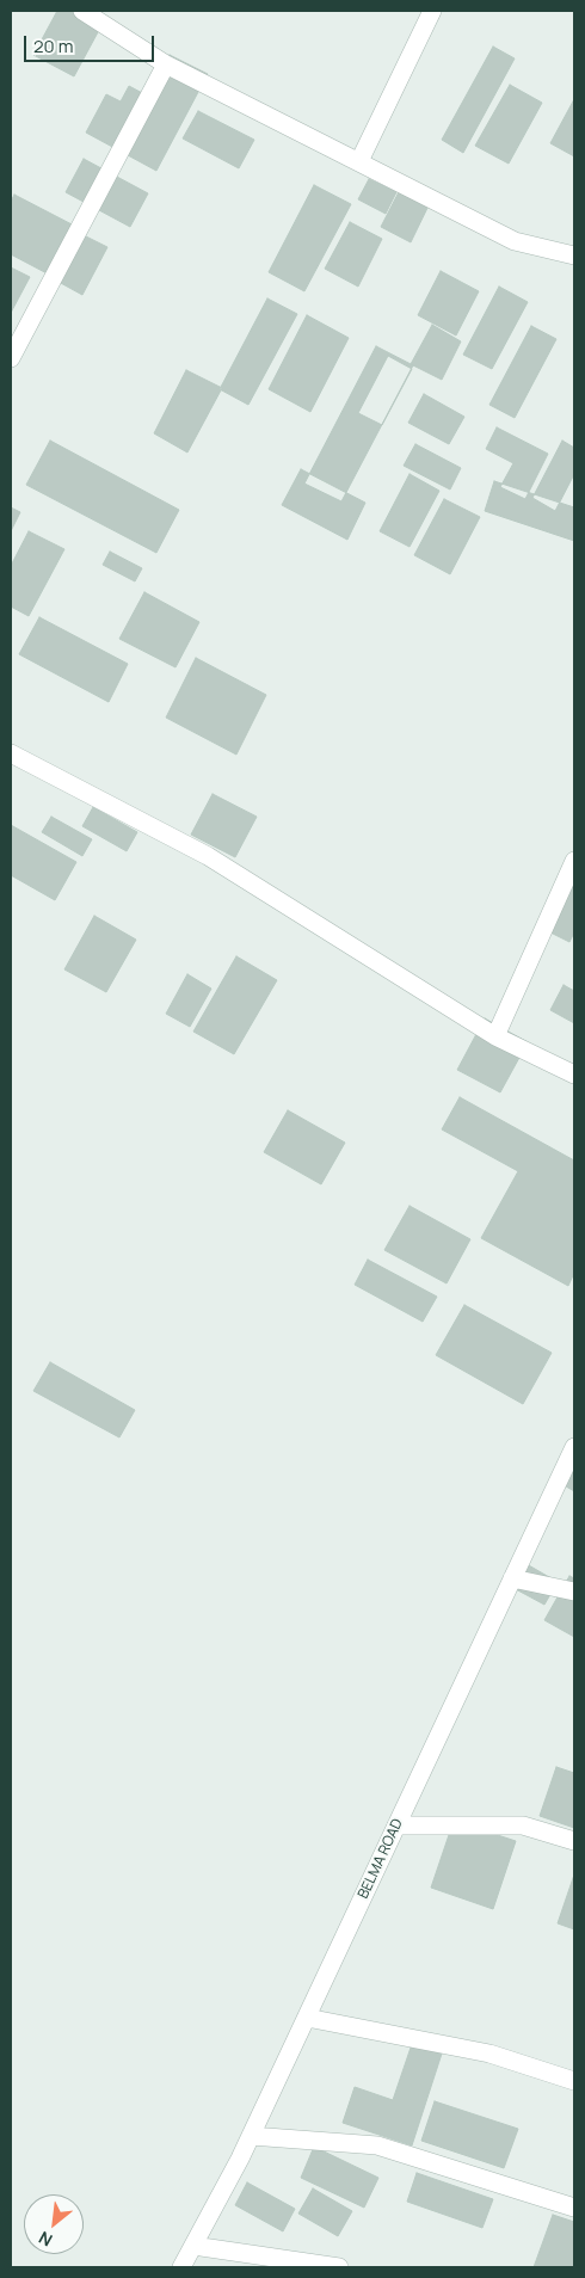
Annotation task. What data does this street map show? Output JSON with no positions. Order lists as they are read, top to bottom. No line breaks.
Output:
{"streets":{"street":["BELMA ROAD"]},"scale_bar":"20 m","north":"bottom left"}
